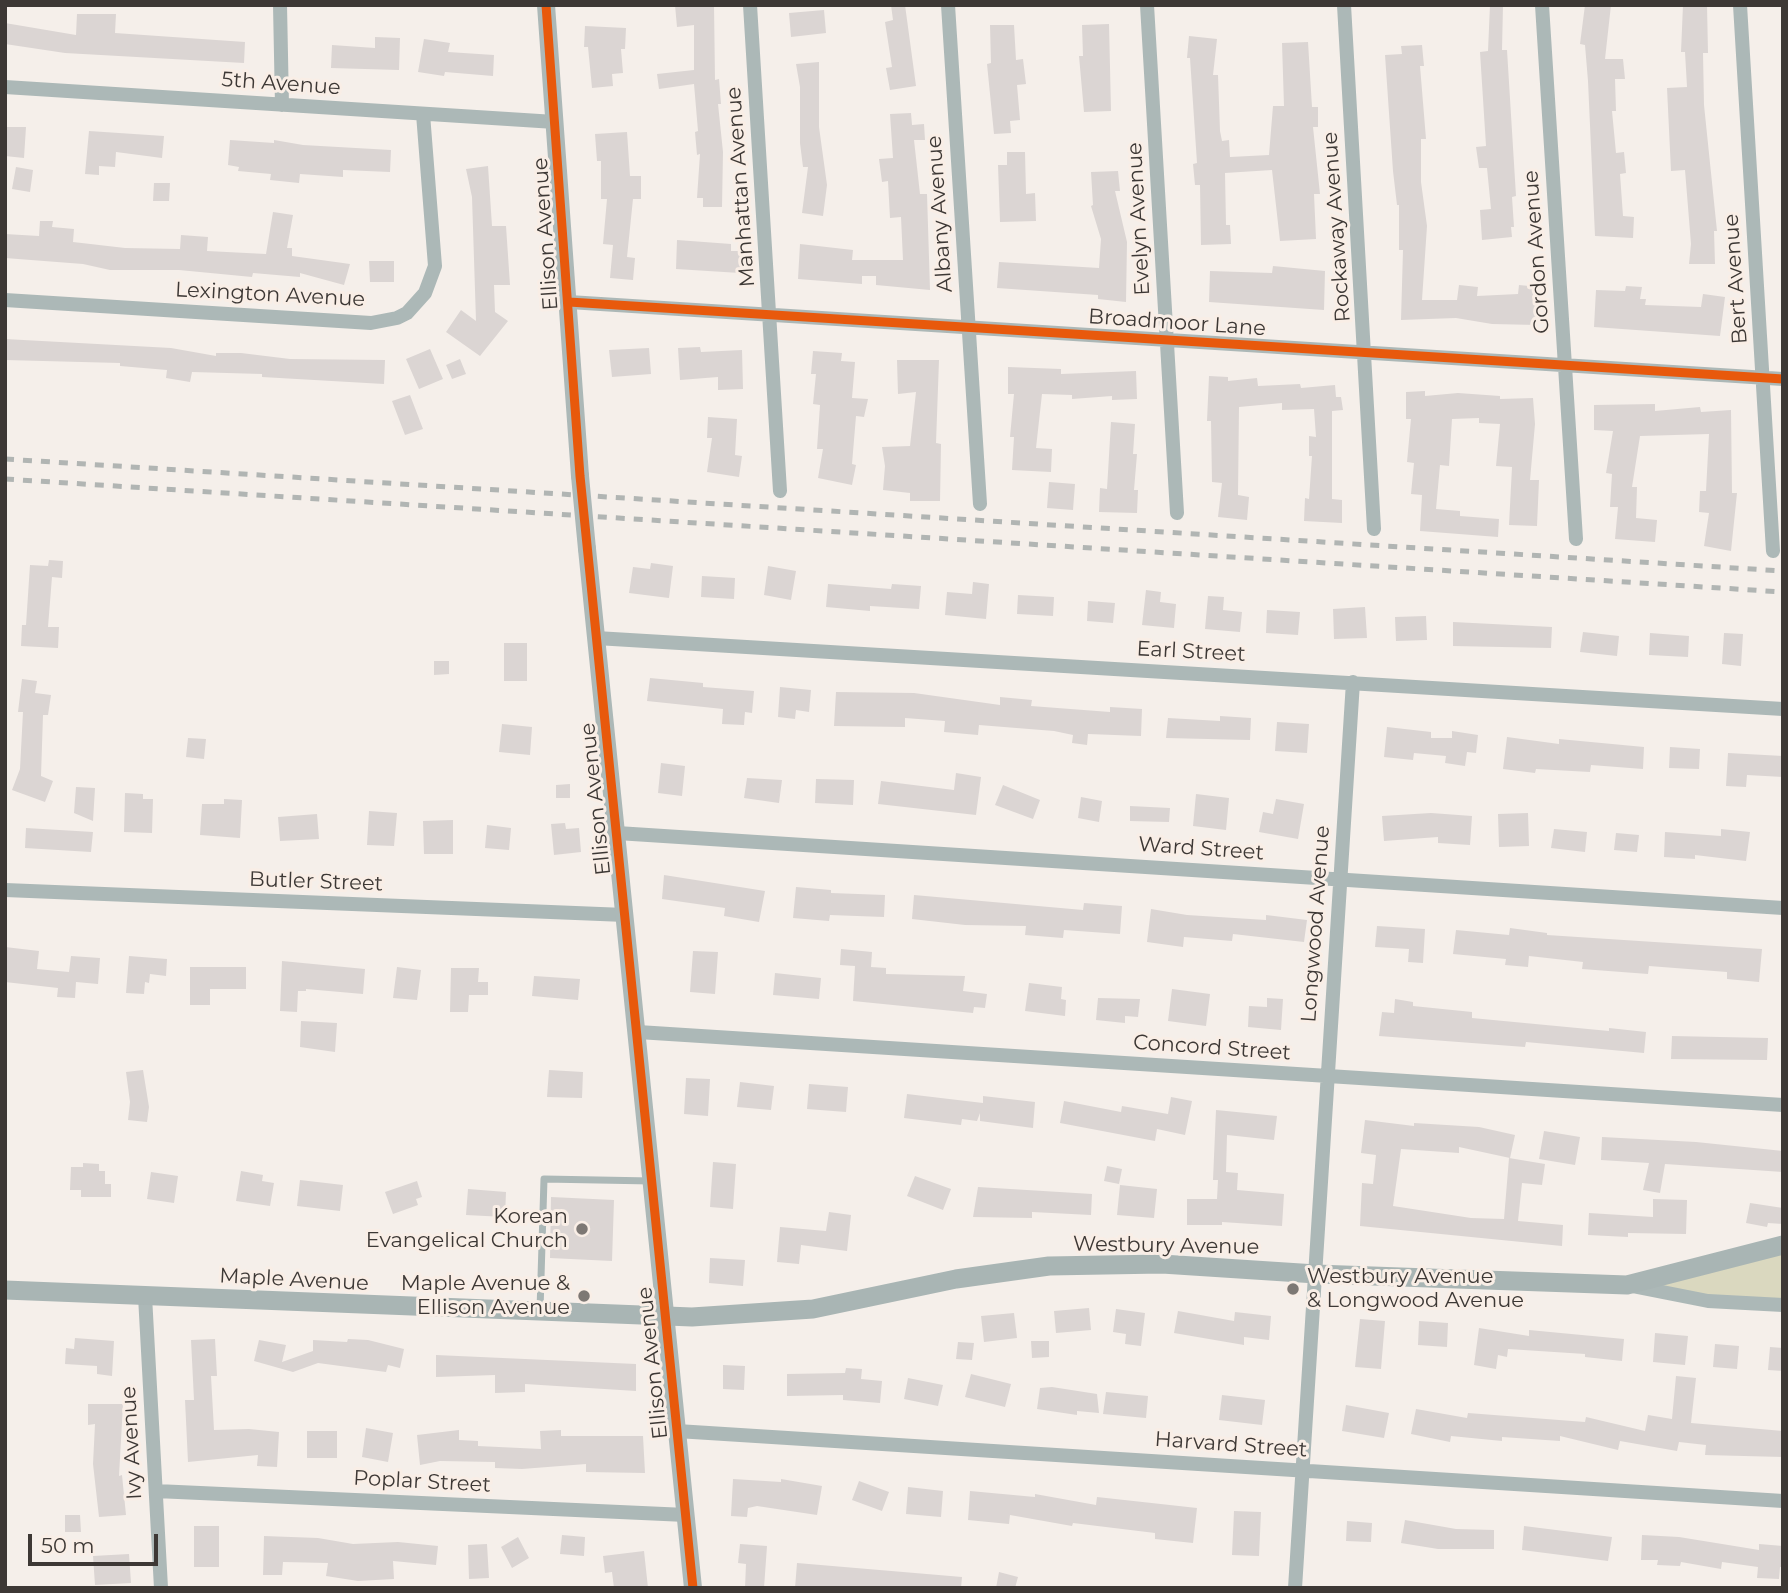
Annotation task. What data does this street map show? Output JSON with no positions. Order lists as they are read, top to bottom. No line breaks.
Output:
{"streets":{"main road":["Westbury Avenue","Maple Avenue"],"street":["5th Avenue","Manhattan Avenue","Albany Avenue","Evelyn Avenue","Rockaway Avenue","Ellison Avenue","Gordon Avenue","Bert Avenue","Lexington Avenue","Broadmoor Lane","Earl Street","Ward Street","Butler Street","Longwood Avenue","Concord Street","Ivy Avenue","Harvard Street","Poplar Street"]},"crossings":[["5th Avenue","Ellison Avenue"],["5th Avenue","Lexington Avenue"],["Manhattan Avenue","Broadmoor Lane"],["Albany Avenue","Broadmoor Lane"],["Evelyn Avenue","Broadmoor Lane"],["Rockaway Avenue","Broadmoor Lane"],["Ellison Avenue","Broadmoor Lane"],["Ellison Avenue","Earl Street"],["Ellison Avenue","Ward Street"],["Ellison Avenue","Butler Street"],["Ellison Avenue","Concord Street"],["Ellison Avenue","Westbury Avenue"],["Ellison Avenue","Maple Avenue"],["Ellison Avenue","Harvard Street"],["Ellison Avenue","Poplar Street"],["Gordon Avenue","Broadmoor Lane"],["Bert Avenue","Broadmoor Lane"],["Earl Street","Longwood Avenue"],["Ward Street","Longwood Avenue"],["Longwood Avenue","Concord Street"],["Longwood Avenue","Westbury Avenue"],["Longwood Avenue","Harvard Street"],["Westbury Avenue","Maple Avenue"],["Maple Avenue","Ivy Avenue"],["Ivy Avenue","Poplar Street"]],"places":["Korean Evangelical Church","Westbury Avenue & Longwood Avenue","Maple Avenue & Ellison Avenue"],"scale_bar":"50 m"}
